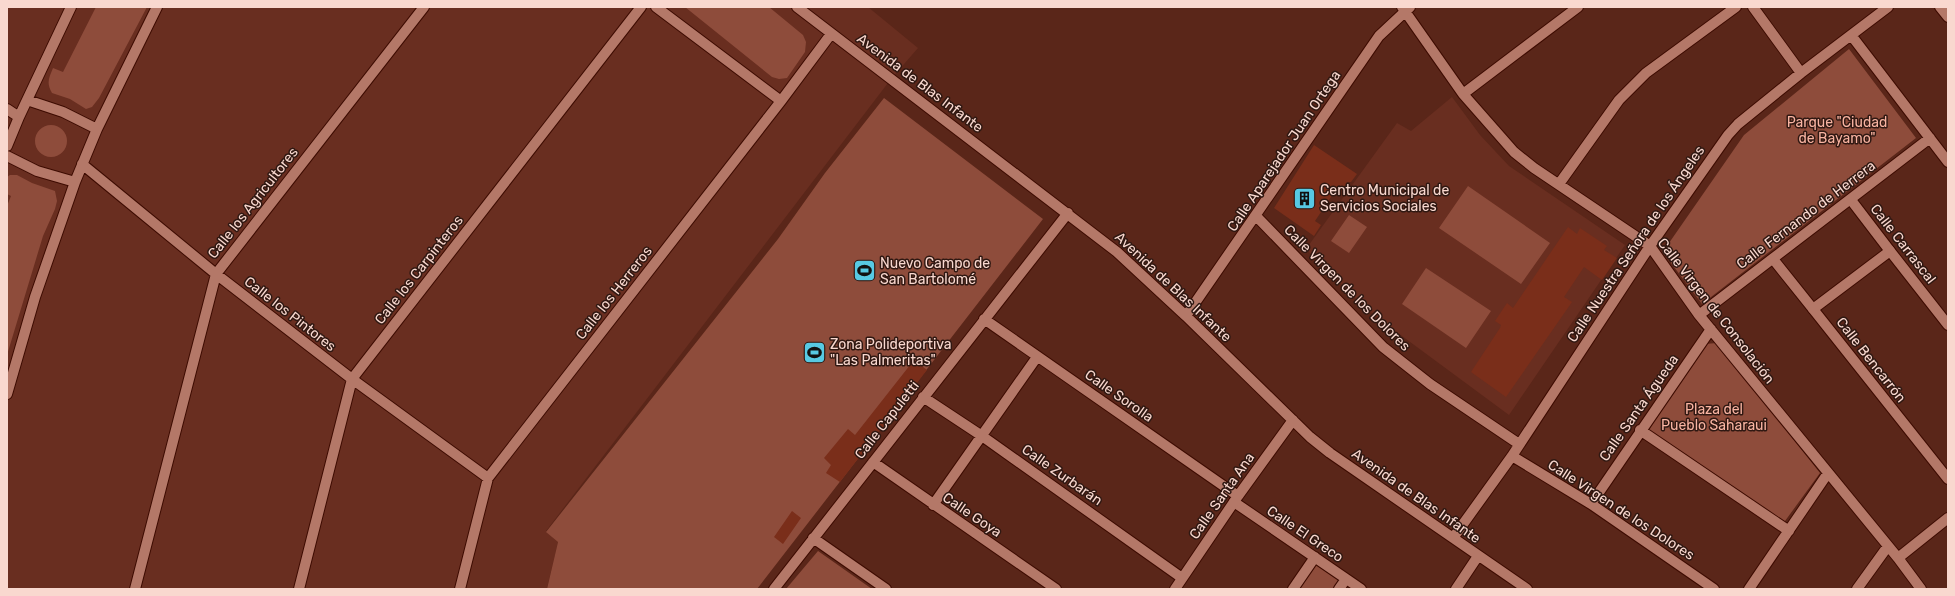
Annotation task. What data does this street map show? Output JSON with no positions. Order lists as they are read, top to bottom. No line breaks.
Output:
{"streets":{"street":["Avenida de Blas Infante","Calle Aparejador Juan Ortega","Calle los Agricultores","Calle Fernando de Herrera","Calle Nuestra Señora de los Ángeles","Calle Carrascal","Calle los Carpinteros","Calle Virgen de los Dolores","Calle los Herreros","Calle Virgen de Consolación","Calle los Pintores","Calle Bencarrón","Calle Sorolla","Calle Santa Águeda","Calle Capuletti","Calle Zurbarán","Calle Santa Ana","Calle Goya","Calle El Greco"]},"crossings":[["Avenida de Blas Infante","Calle Aparejador Juan Ortega"],["Avenida de Blas Infante","Calle Nuestra Señora de los Ángeles"],["Avenida de Blas Infante","Calle los Herreros"],["Avenida de Blas Infante","Calle Capuletti"],["Avenida de Blas Infante","Calle Santa Ana"],["Calle Aparejador Juan Ortega","Calle Virgen de los Dolores"],["Calle Aparejador Juan Ortega","Calle Virgen de Consolación"],["Calle los Agricultores","Calle los Pintores"],["Calle Fernando de Herrera","Calle Carrascal"],["Calle Fernando de Herrera","Calle Virgen de Consolación"],["Calle Fernando de Herrera","Calle Bencarrón"],["Calle Nuestra Señora de los Ángeles","Calle Virgen de los Dolores"],["Calle Nuestra Señora de los Ángeles","Calle Virgen de Consolación"],["Calle los Carpinteros","Calle los Pintores"],["Calle Virgen de los Dolores","Calle Santa Águeda"],["Calle los Herreros","Calle los Pintores"],["Calle Virgen de Consolación","Calle Santa Águeda"],["Calle Sorolla","Calle Capuletti"],["Calle Sorolla","Calle Santa Ana"],["Calle Sorolla","Calle El Greco"],["Calle Capuletti","Calle Zurbarán"],["Calle Capuletti","Calle Goya"],["Calle Zurbarán","Calle Santa Ana"],["Calle Santa Ana","Calle El Greco"]],"parks":["Parque \"Ciudad de Bayamo\"","Plaza del Pueblo Saharaui"],"places":{"building":["Centro Municipal de Servicios Sociales"],"sports":["Nuevo Campo de San Bartolomé","Zona Polideportiva \"Las Palmeritas\""]}}
